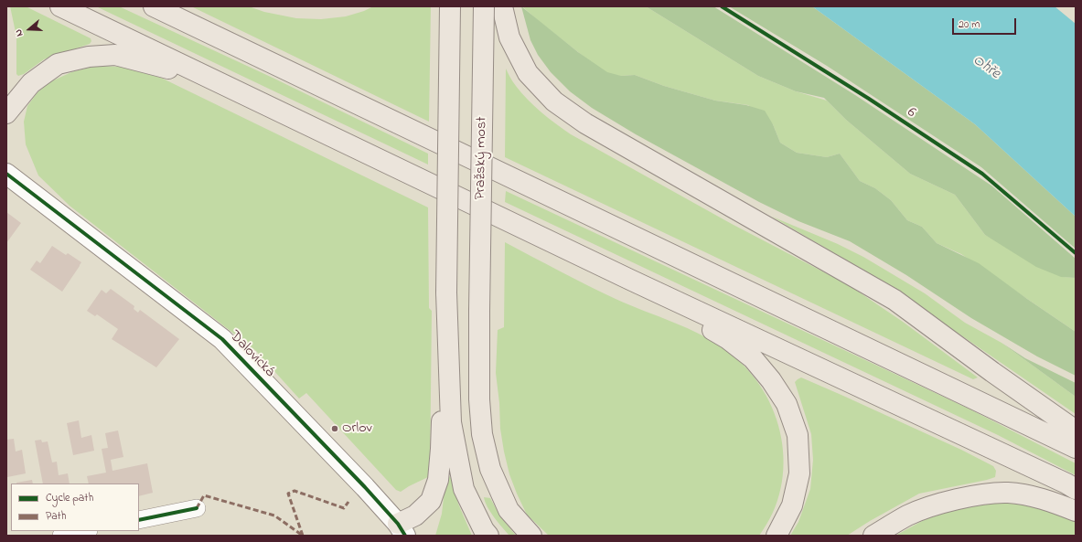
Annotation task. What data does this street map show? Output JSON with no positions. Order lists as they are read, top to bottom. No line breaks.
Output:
{"streets":{"highway":["Pražský most"],"street":["Dalovická"],"cycle path":["6"]},"water":["Ohře"],"places":["Orlov"],"legend":["Cycle path","Path"],"scale_bar":"20 m","north":"left"}
